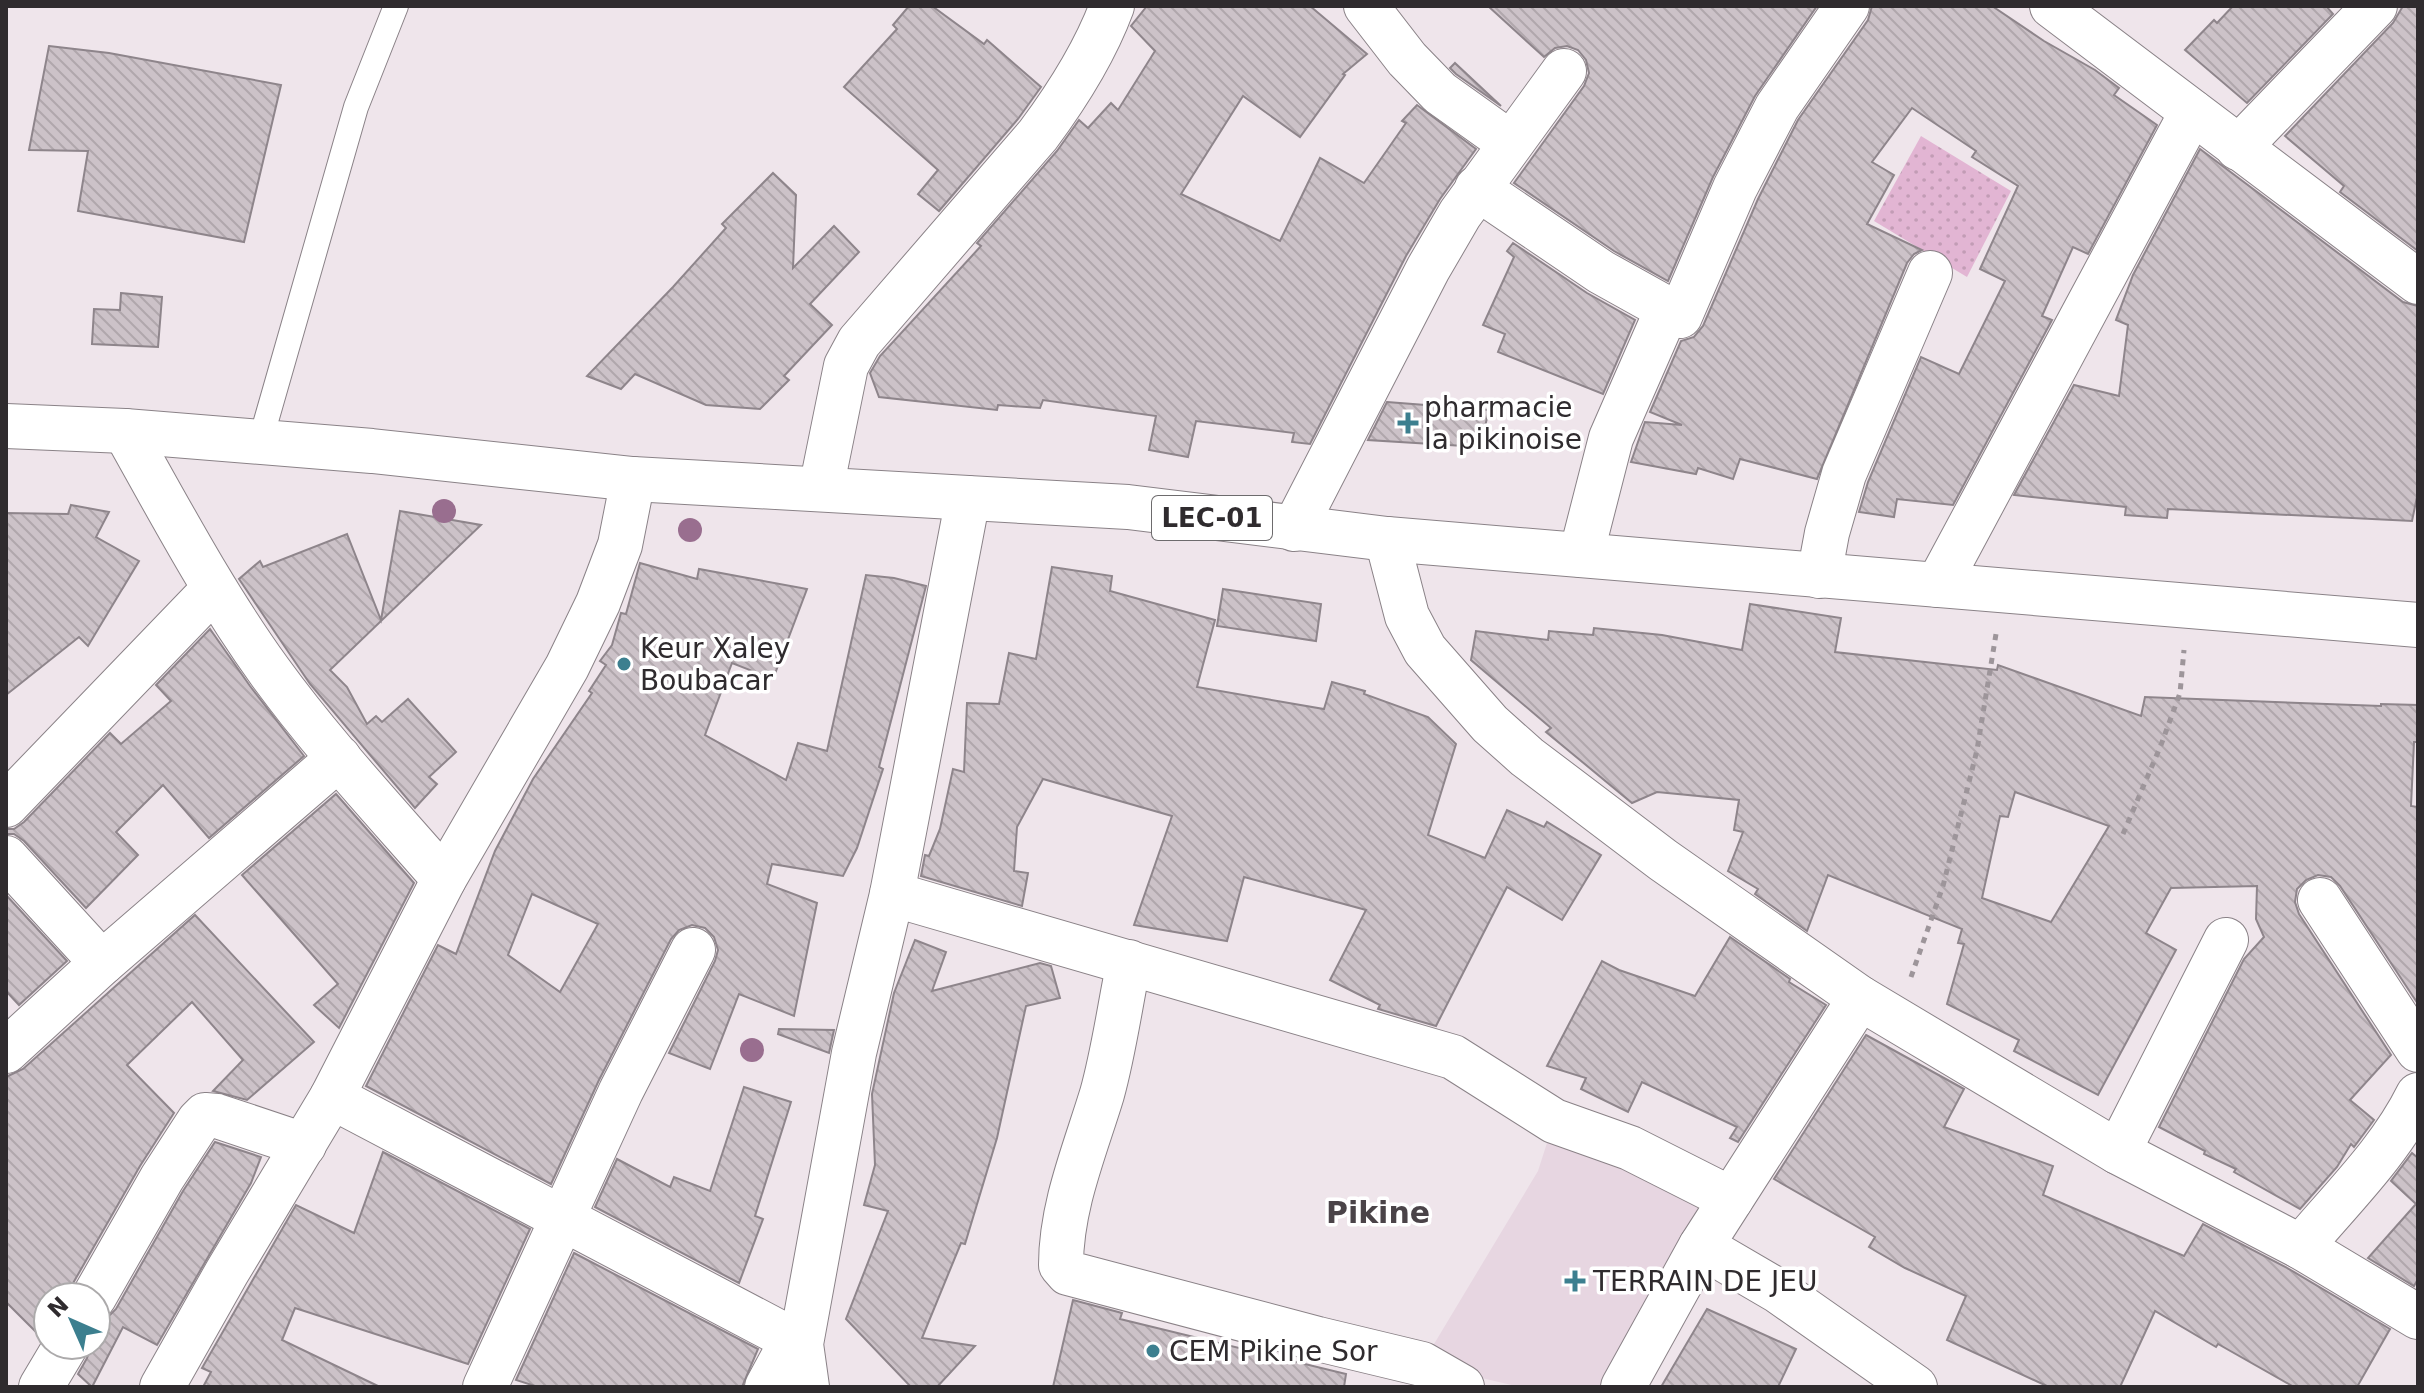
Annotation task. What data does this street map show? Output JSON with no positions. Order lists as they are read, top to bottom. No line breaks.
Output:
{"streets":{"main road":["LEC-01"]},"districts":["Pikine"],"places":{"health":["pharmacie la pikinoise","TERRAIN DE JEU"],"other":["Keur Xaley Boubacar","CEM Pikine Sor"]},"north":"top left"}
